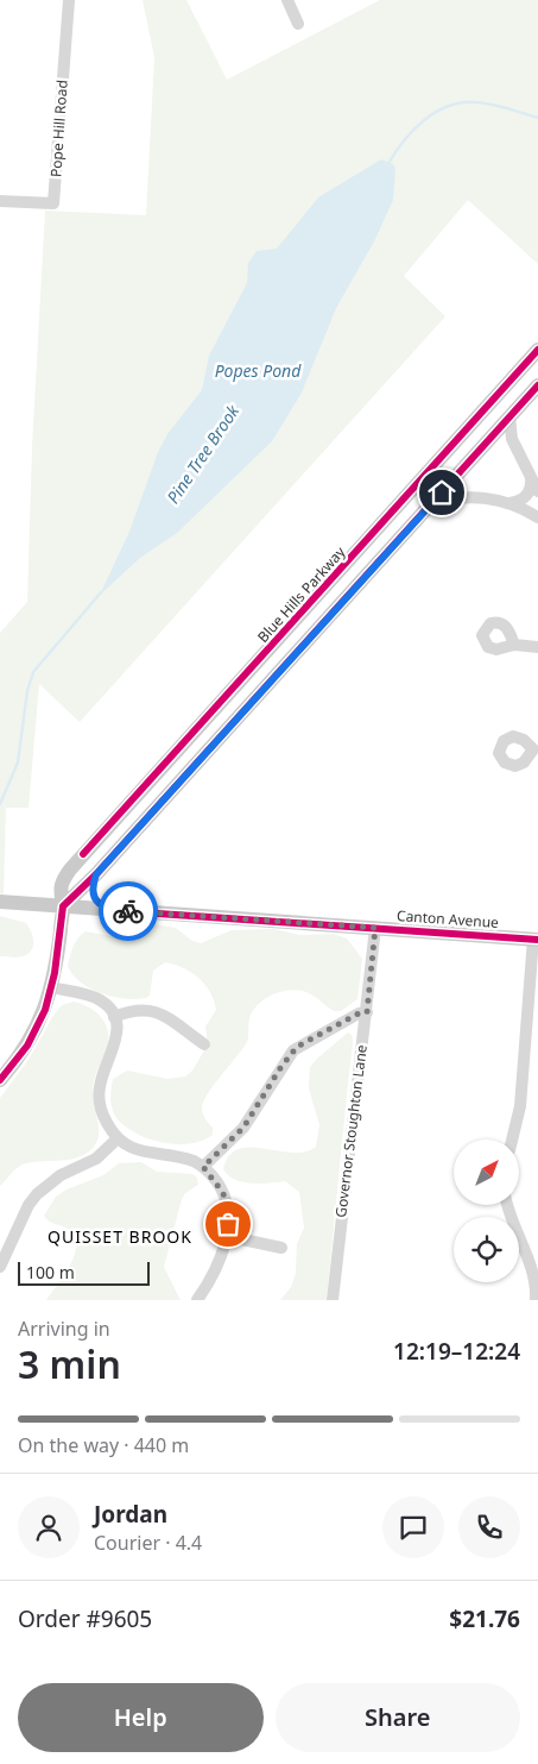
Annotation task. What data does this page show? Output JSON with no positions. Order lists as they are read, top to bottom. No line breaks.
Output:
{"streets":{"main road":["Blue Hills Parkway","Canton Avenue"],"street":["Pope Hill Road","Governor Stoughton Lane"]},"crossings":[["Blue Hills Parkway","Canton Avenue"],["Canton Avenue","Governor Stoughton Lane"]],"districts":["QUISSET BROOK"],"water":["Popes Pond","Pine Tree Brook"],"scale_bar":"100 m","north":"top right","page":{"scale":"100 m","heading":["3 min","Arriving in","12:19–12:24"],"panel":["Jordan","Courier · 4.4","Order #9605","$21.76"],"bar":"On the way · 440 m","buttons":["Help","Share"]}}
